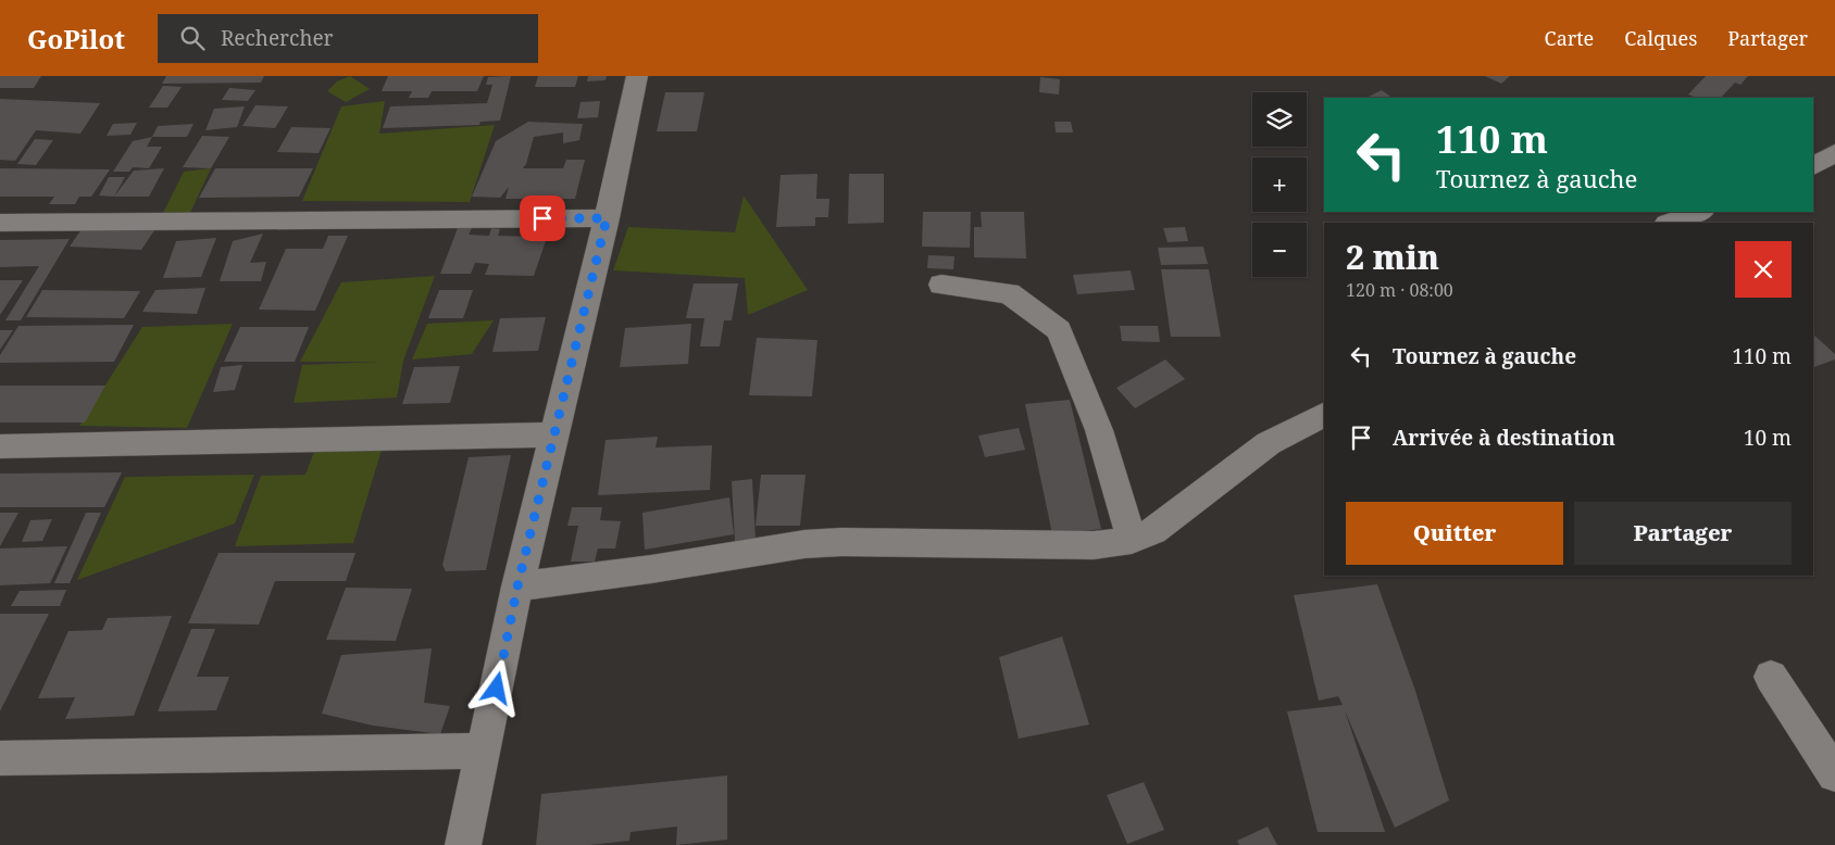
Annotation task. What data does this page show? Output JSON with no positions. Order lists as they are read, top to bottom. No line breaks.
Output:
{"page":{"header":"GoPilot","search":"Rechercher","nav":["Carte","Calques","Partager"],"map_buttons":["+","−"],"turn":["110 m","Tournez à gauche"],"heading":["2 min","120 m · 08:00"],"list":[{"name":"Tournez à gauche","value":"110 m"},{"name":"Arrivée à destination","value":"10 m"}],"buttons":["Quitter","Partager"]}}
